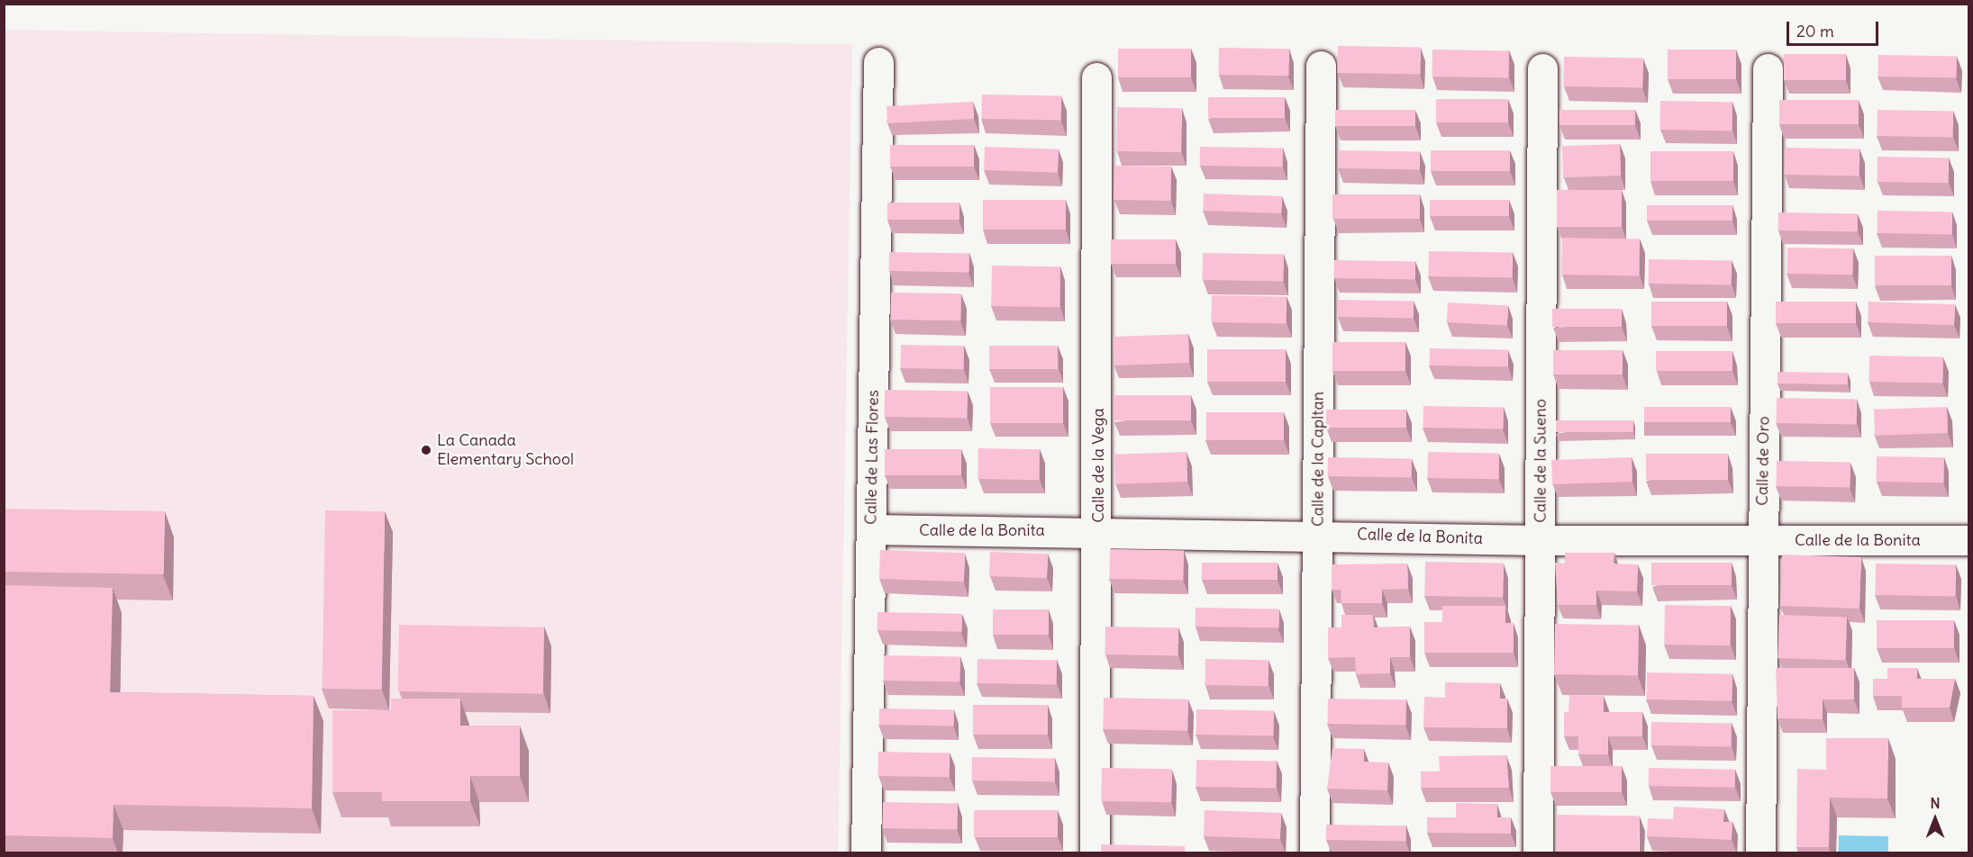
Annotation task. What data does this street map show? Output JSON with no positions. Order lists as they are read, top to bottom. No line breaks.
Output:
{"streets":{"street":["Calle de Las Flores","Calle de la Capltan","Calle de la Sueno","Calle de Oro","Calle de la Vega","Calle de la Bonita"]},"crossings":[["Calle de Las Flores","Calle de la Bonita"],["Calle de la Capltan","Calle de la Bonita"],["Calle de la Sueno","Calle de la Bonita"],["Calle de Oro","Calle de la Bonita"],["Calle de la Vega","Calle de la Bonita"]],"places":["La Canada Elementary School"],"scale_bar":"20 m","north":"top"}
